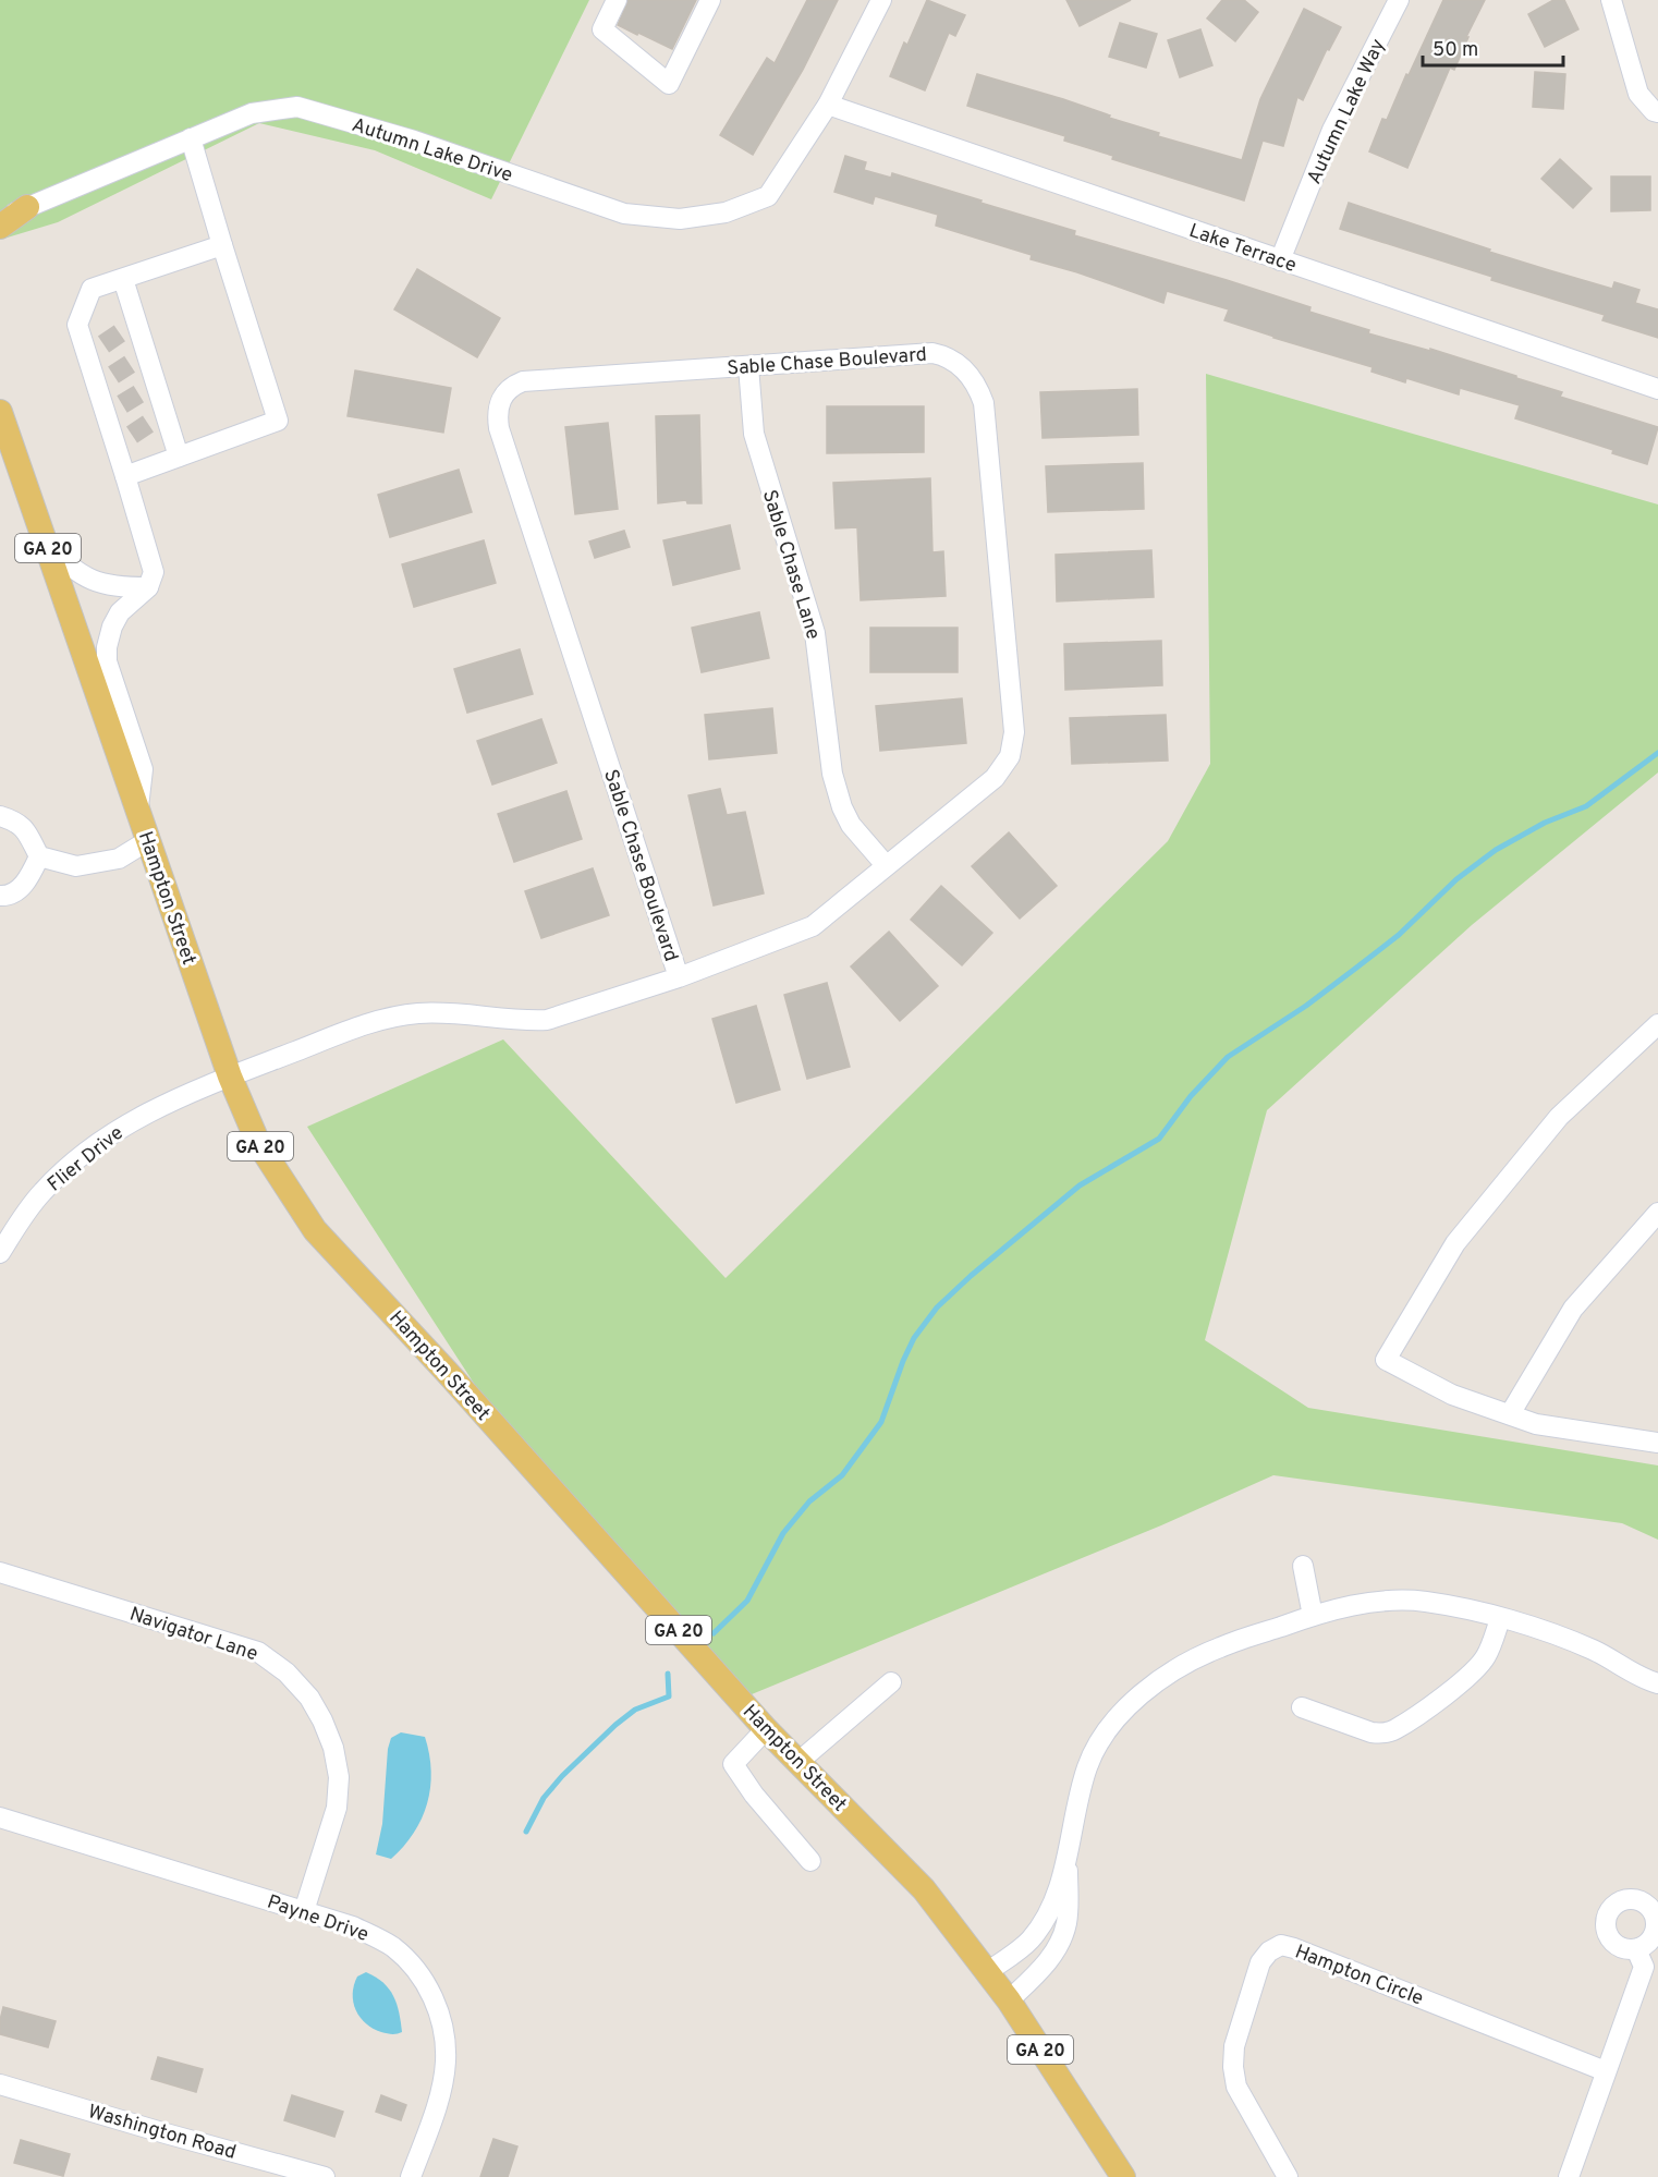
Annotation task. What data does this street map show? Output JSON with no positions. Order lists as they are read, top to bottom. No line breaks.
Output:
{"streets":{"main road":["GA 20","Hampton Street"],"street":["Autumn Lake Way","Autumn Lake Drive","Lake Terrace","Sable Chase Boulevard","Sable Chase Lane","Flier Drive","Navigator Lane","Payne Drive","Hampton Circle","Washington Road"]},"crossings":[["Autumn Lake Way","Lake Terrace"],["Autumn Lake Drive","Lake Terrace"],["Sable Chase Boulevard","Sable Chase Lane"],["Sable Chase Boulevard","Hampton Street"],["Sable Chase Boulevard","Flier Drive"],["Hampton Street","Flier Drive"],["Navigator Lane","Payne Drive"]],"scale_bar":"50 m"}
